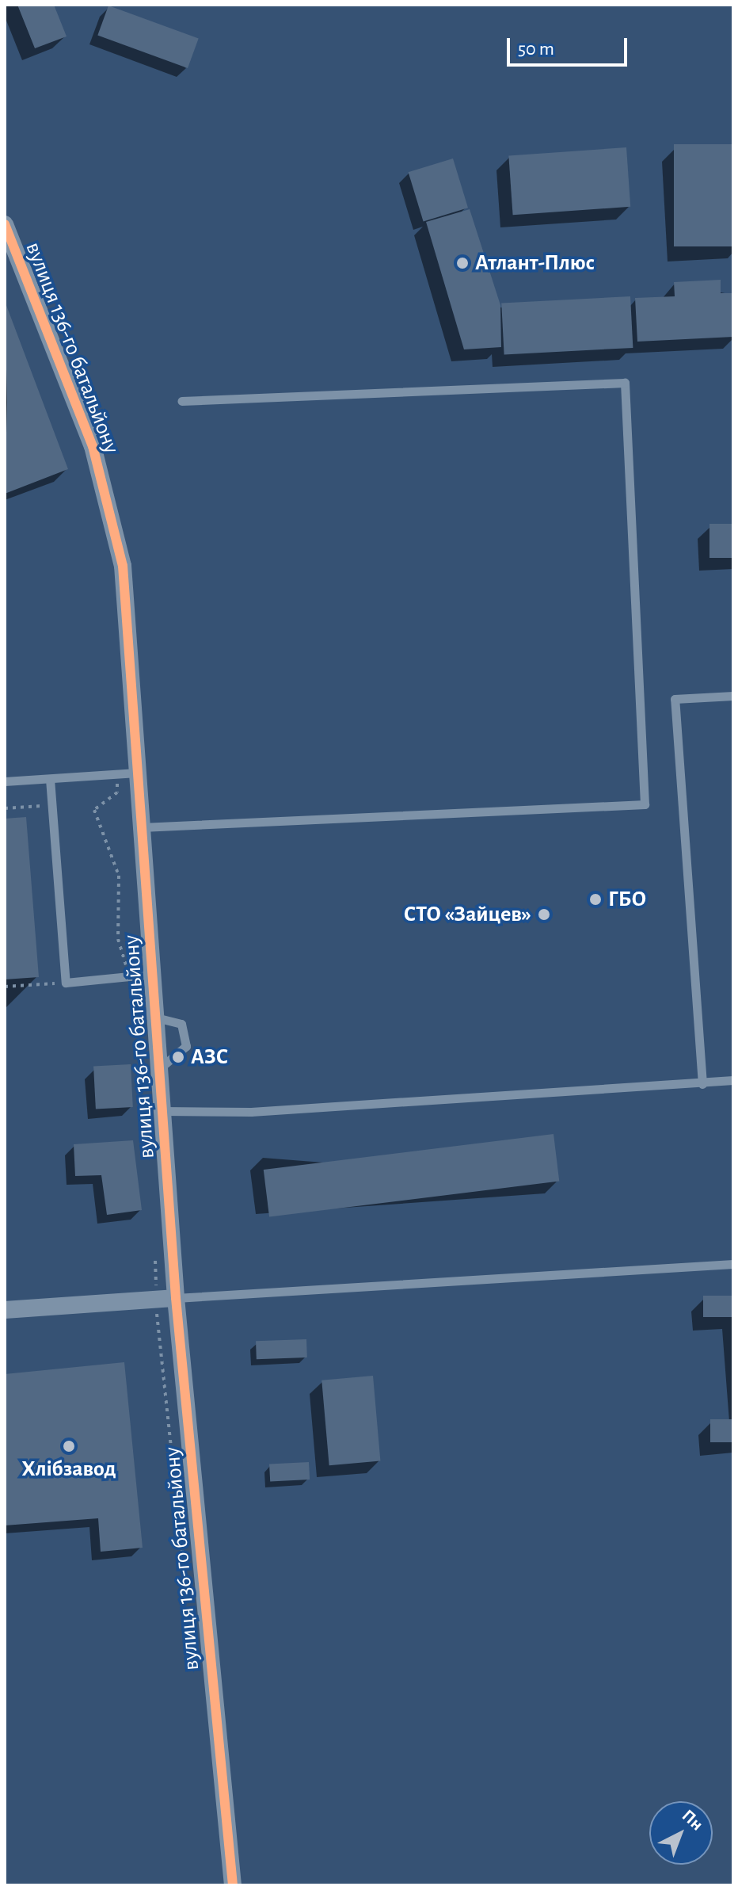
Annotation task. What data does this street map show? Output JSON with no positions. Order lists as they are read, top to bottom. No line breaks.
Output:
{"streets":{"street":["вулиця 136-го батальйону"]},"places":["Атлант-Плюс","ГБО","СТО «Зайцев»","АЗС","Хлібзавод"],"scale_bar":"50 m","north":"top right"}
